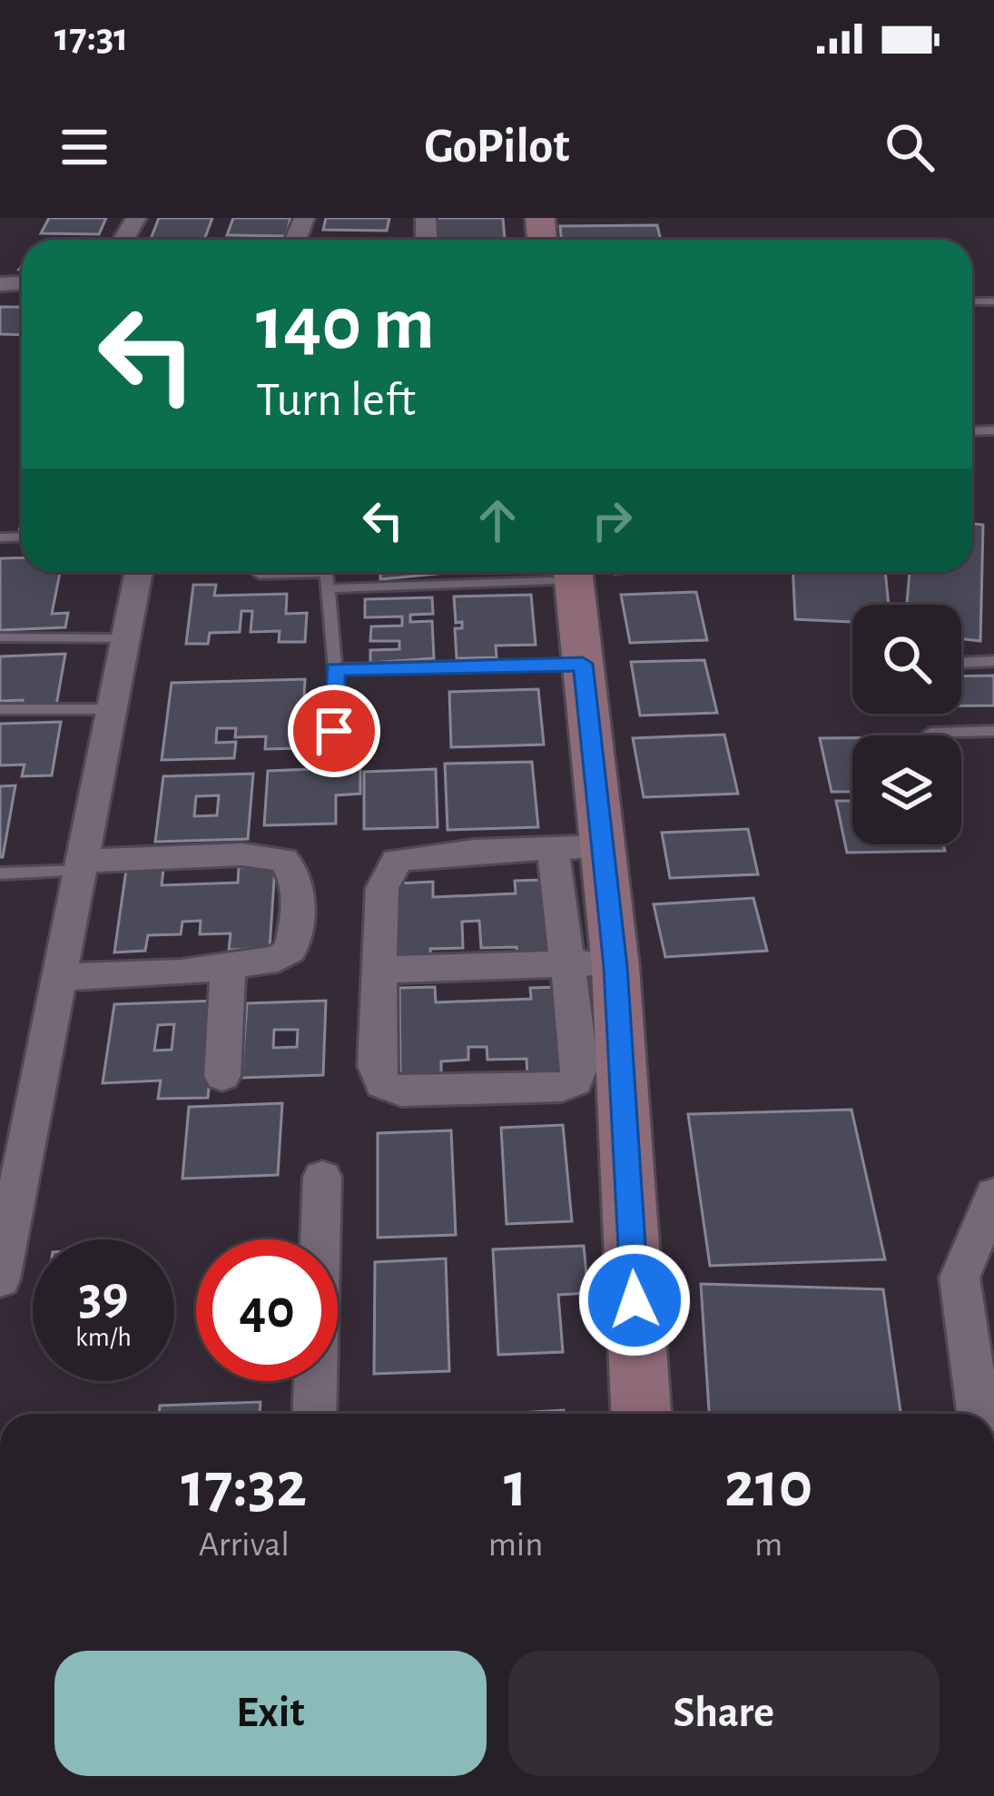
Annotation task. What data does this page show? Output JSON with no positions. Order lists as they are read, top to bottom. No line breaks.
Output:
{"page":{"status":"17:31","header":"GoPilot","turn":["140 m","Turn left"],"speed":"39 km/h","limit":"40","eta":["17:32","Arrival","1","min","210","m"],"buttons":["Exit","Share"]}}
